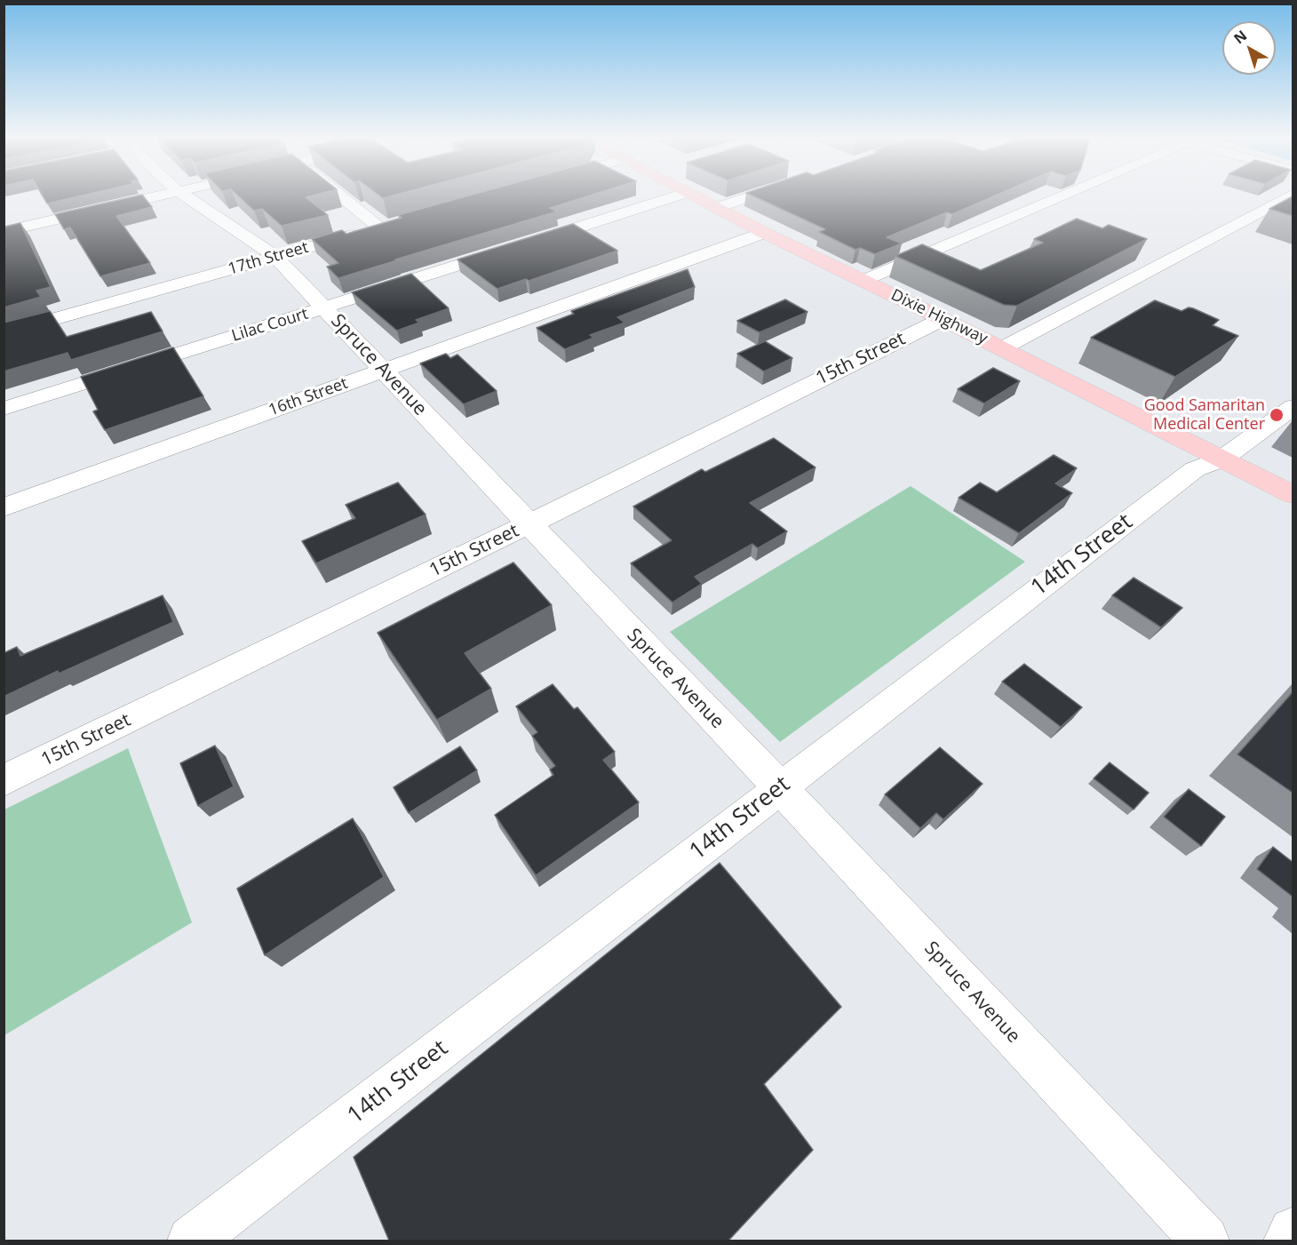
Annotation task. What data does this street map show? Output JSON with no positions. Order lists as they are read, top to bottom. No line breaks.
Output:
{"streets":{"main road":["Dixie Highway"],"street":["17th Street","Lilac Court","15th Street","Spruce Avenue","16th Street","14th Street"]},"crossings":[["17th Street","Spruce Avenue"],["Dixie Highway","15th Street"],["Dixie Highway","16th Street"],["Dixie Highway","14th Street"],["Lilac Court","Spruce Avenue"],["15th Street","Spruce Avenue"],["Spruce Avenue","16th Street"],["Spruce Avenue","14th Street"]],"places":["Good Samaritan Medical Center"],"north":"top left"}
